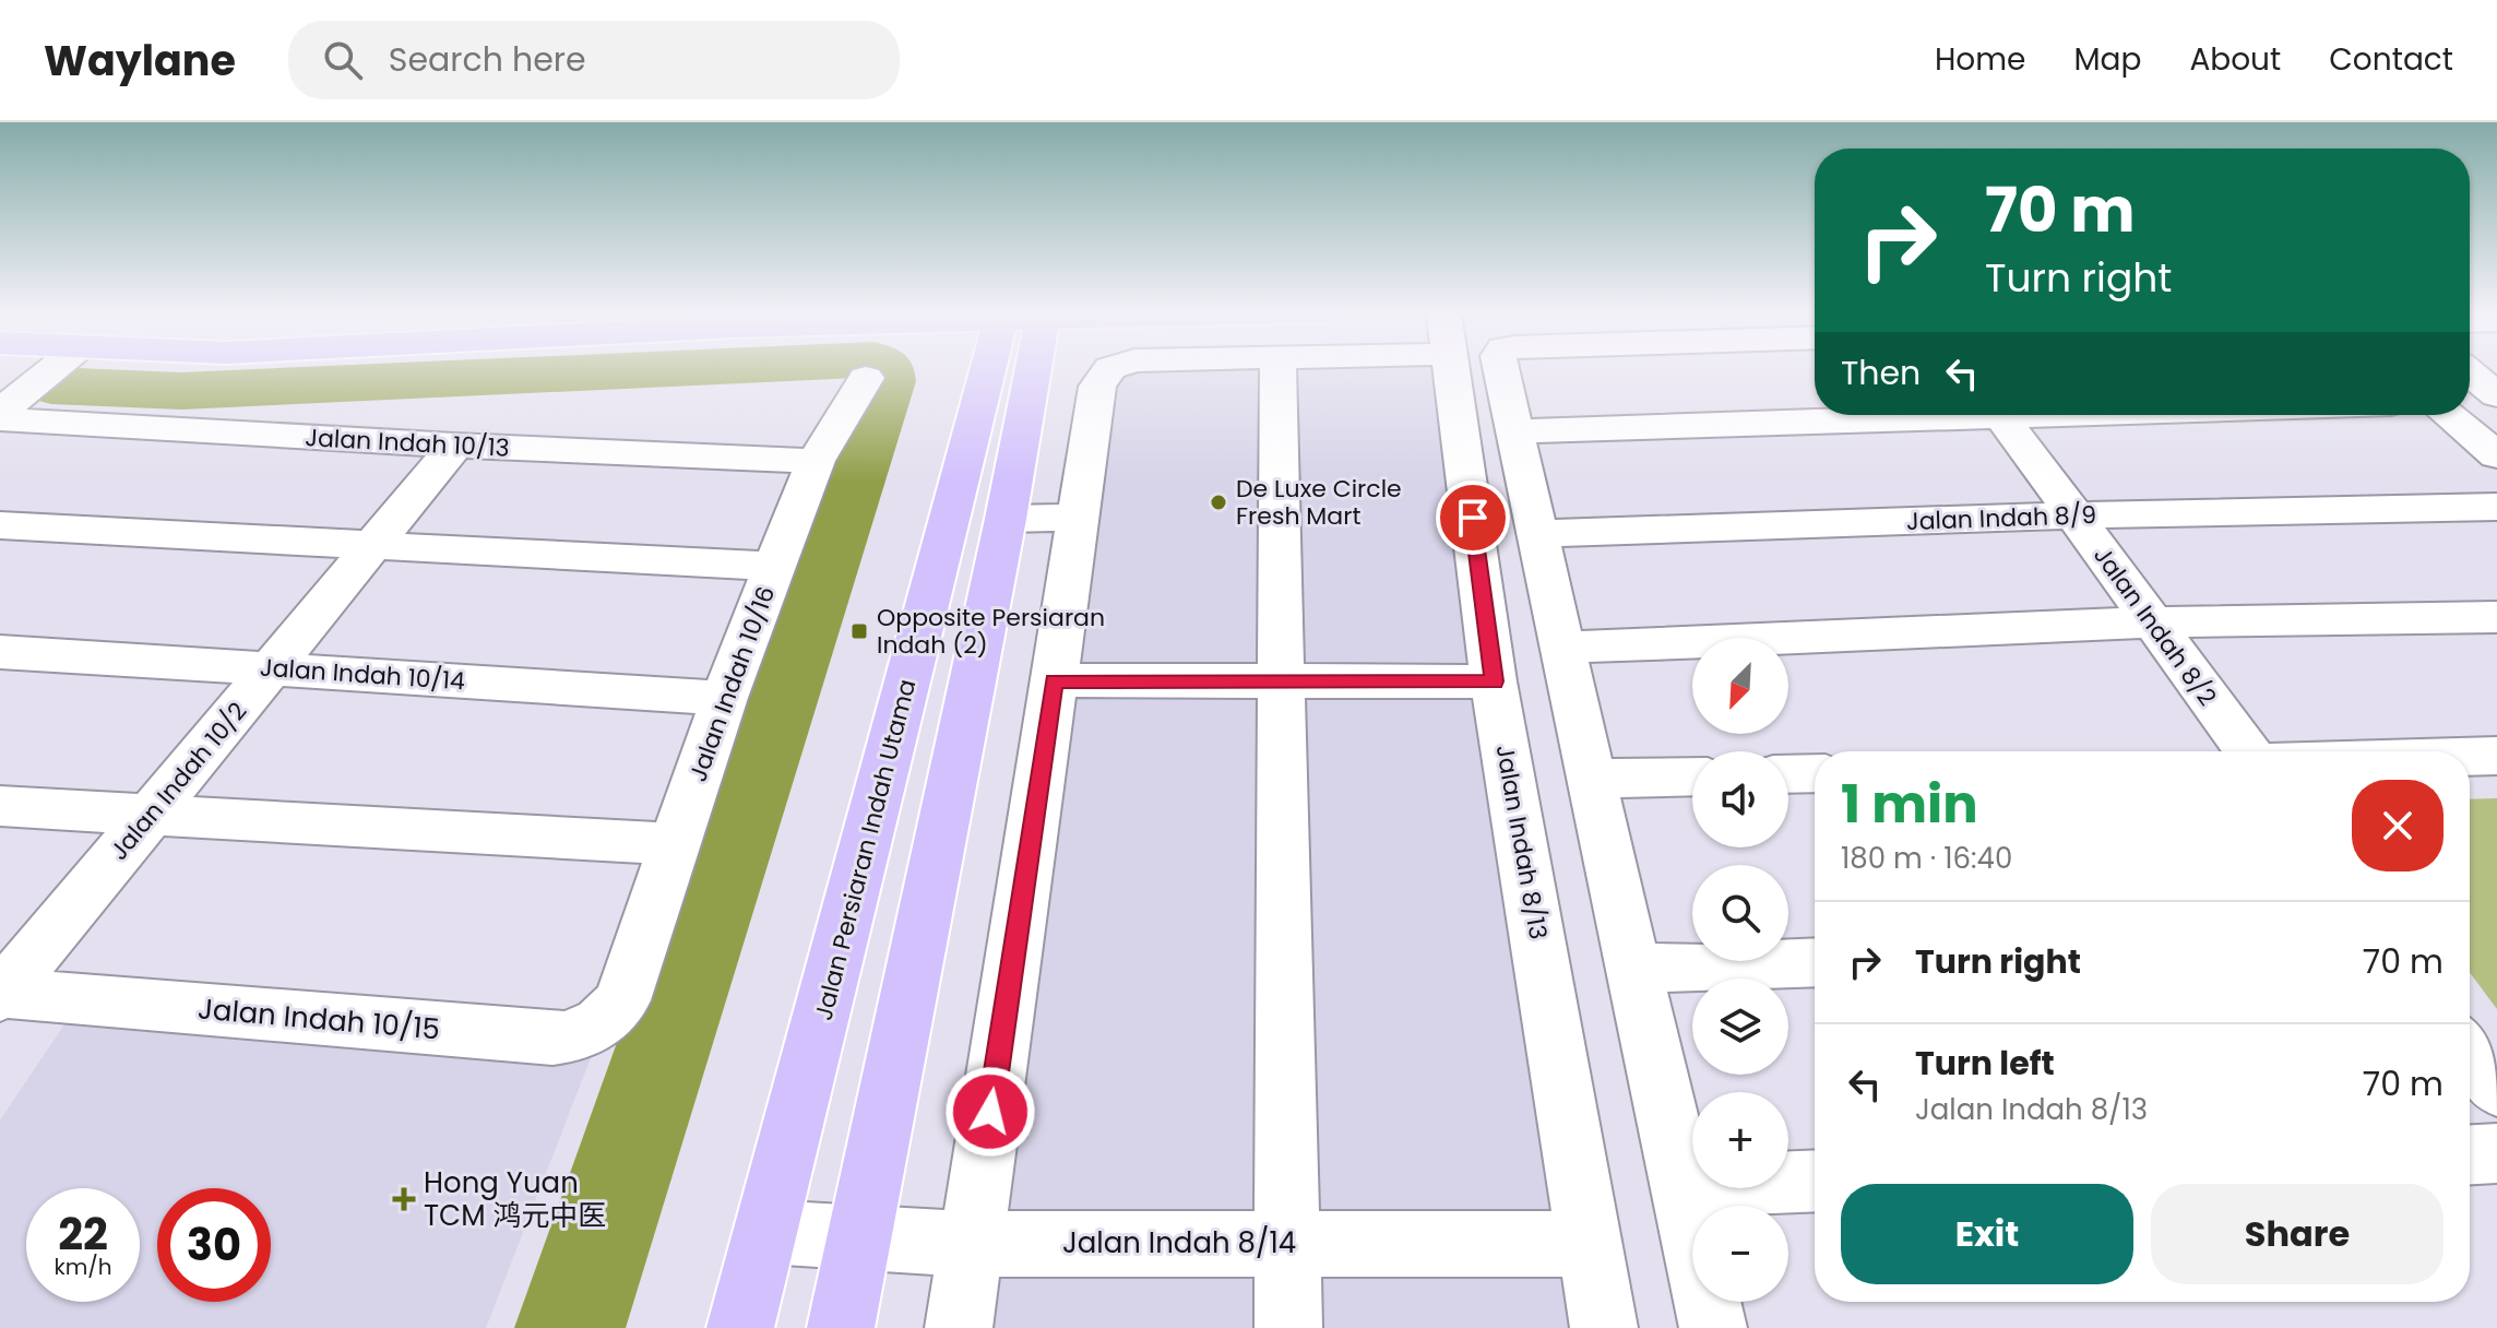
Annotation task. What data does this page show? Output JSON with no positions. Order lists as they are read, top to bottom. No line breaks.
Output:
{"streets":{"main road":["Jalan Persiaran Indah Utama"],"street":["Jalan Indah 10/13","Jalan Indah 8/9","Jalan Indah 8/2","Jalan Indah 10/14","Jalan Indah 10/16","Jalan Indah 10/2","Jalan Indah 8/13","Jalan Indah 10/15","Jalan Indah 8/14"]},"crossings":[["Jalan Indah 10/13","Jalan Indah 10/16"],["Jalan Indah 10/13","Jalan Indah 10/2"],["Jalan Indah 8/9","Jalan Indah 8/2"],["Jalan Indah 10/14","Jalan Indah 10/16"],["Jalan Indah 10/14","Jalan Indah 10/2"],["Jalan Indah 10/16","Jalan Indah 10/15"],["Jalan Indah 10/2","Jalan Indah 10/15"],["Jalan Indah 8/13","Jalan Indah 8/14"],["Jalan Persiaran Indah Utama","Jalan Indah 8/14"]],"places":{"other":["De Luxe Circle Fresh Mart"],"transit":["Opposite Persiaran Indah (2)"],"health":["Hong Yuan TCM 鸿元中医"]},"north":"bottom left","page":{"header":"Waylane","search":"Search here","nav":["Home","Map","About","Contact"],"turn":["70 m","Turn right"],"then":"Then","map_buttons":["+","−"],"heading":["1 min","180 m · 16:40"],"list":[{"name":"Turn right","value":"70 m"},{"name":"Turn left","note":"Jalan Indah 8/13","value":"70 m"}],"buttons":["Exit","Share"],"speed":"22 km/h","limit":"30"}}
